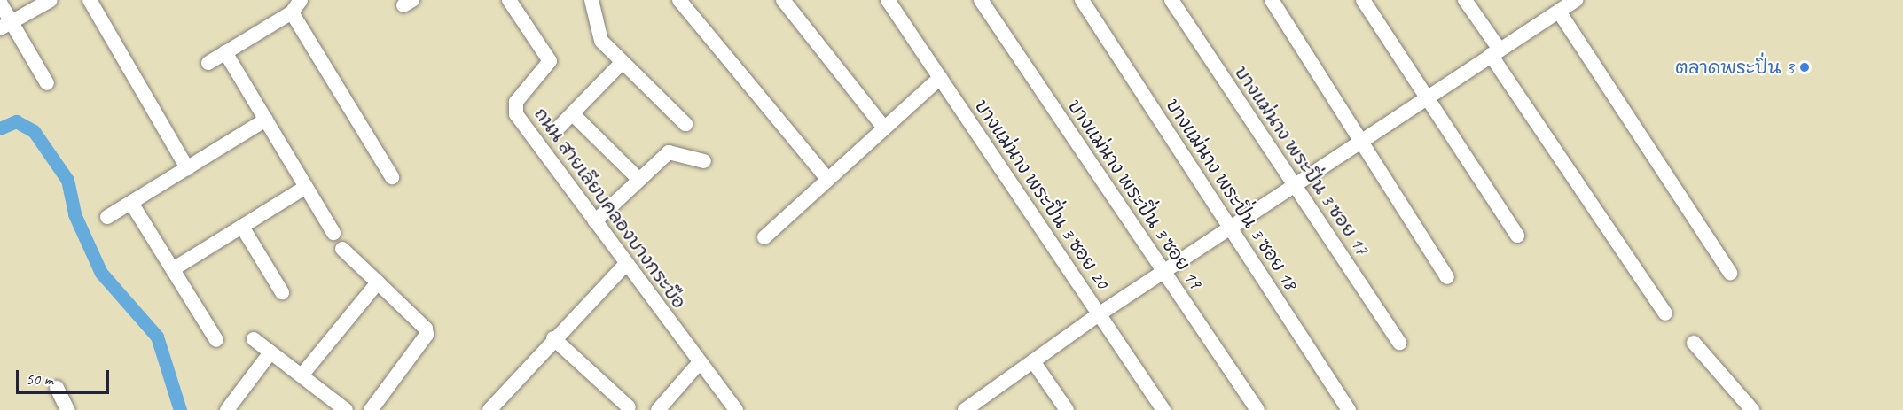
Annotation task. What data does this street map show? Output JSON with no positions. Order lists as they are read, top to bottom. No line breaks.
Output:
{"streets":{"street":["บางแม่นาง พระปิ่น 3 ซอย 17","บางแม่นาง พระปิ่น 3 ซอย 20","บางแม่นาง พระปิ่น 3 ซอย 19","บางแม่นาง พระปิ่น 3 ซอย 18","ถนน สายเลียบคลองบางกระบือ"]},"places":["ตลาดพระปิ่น 3"],"scale_bar":"50 m"}
